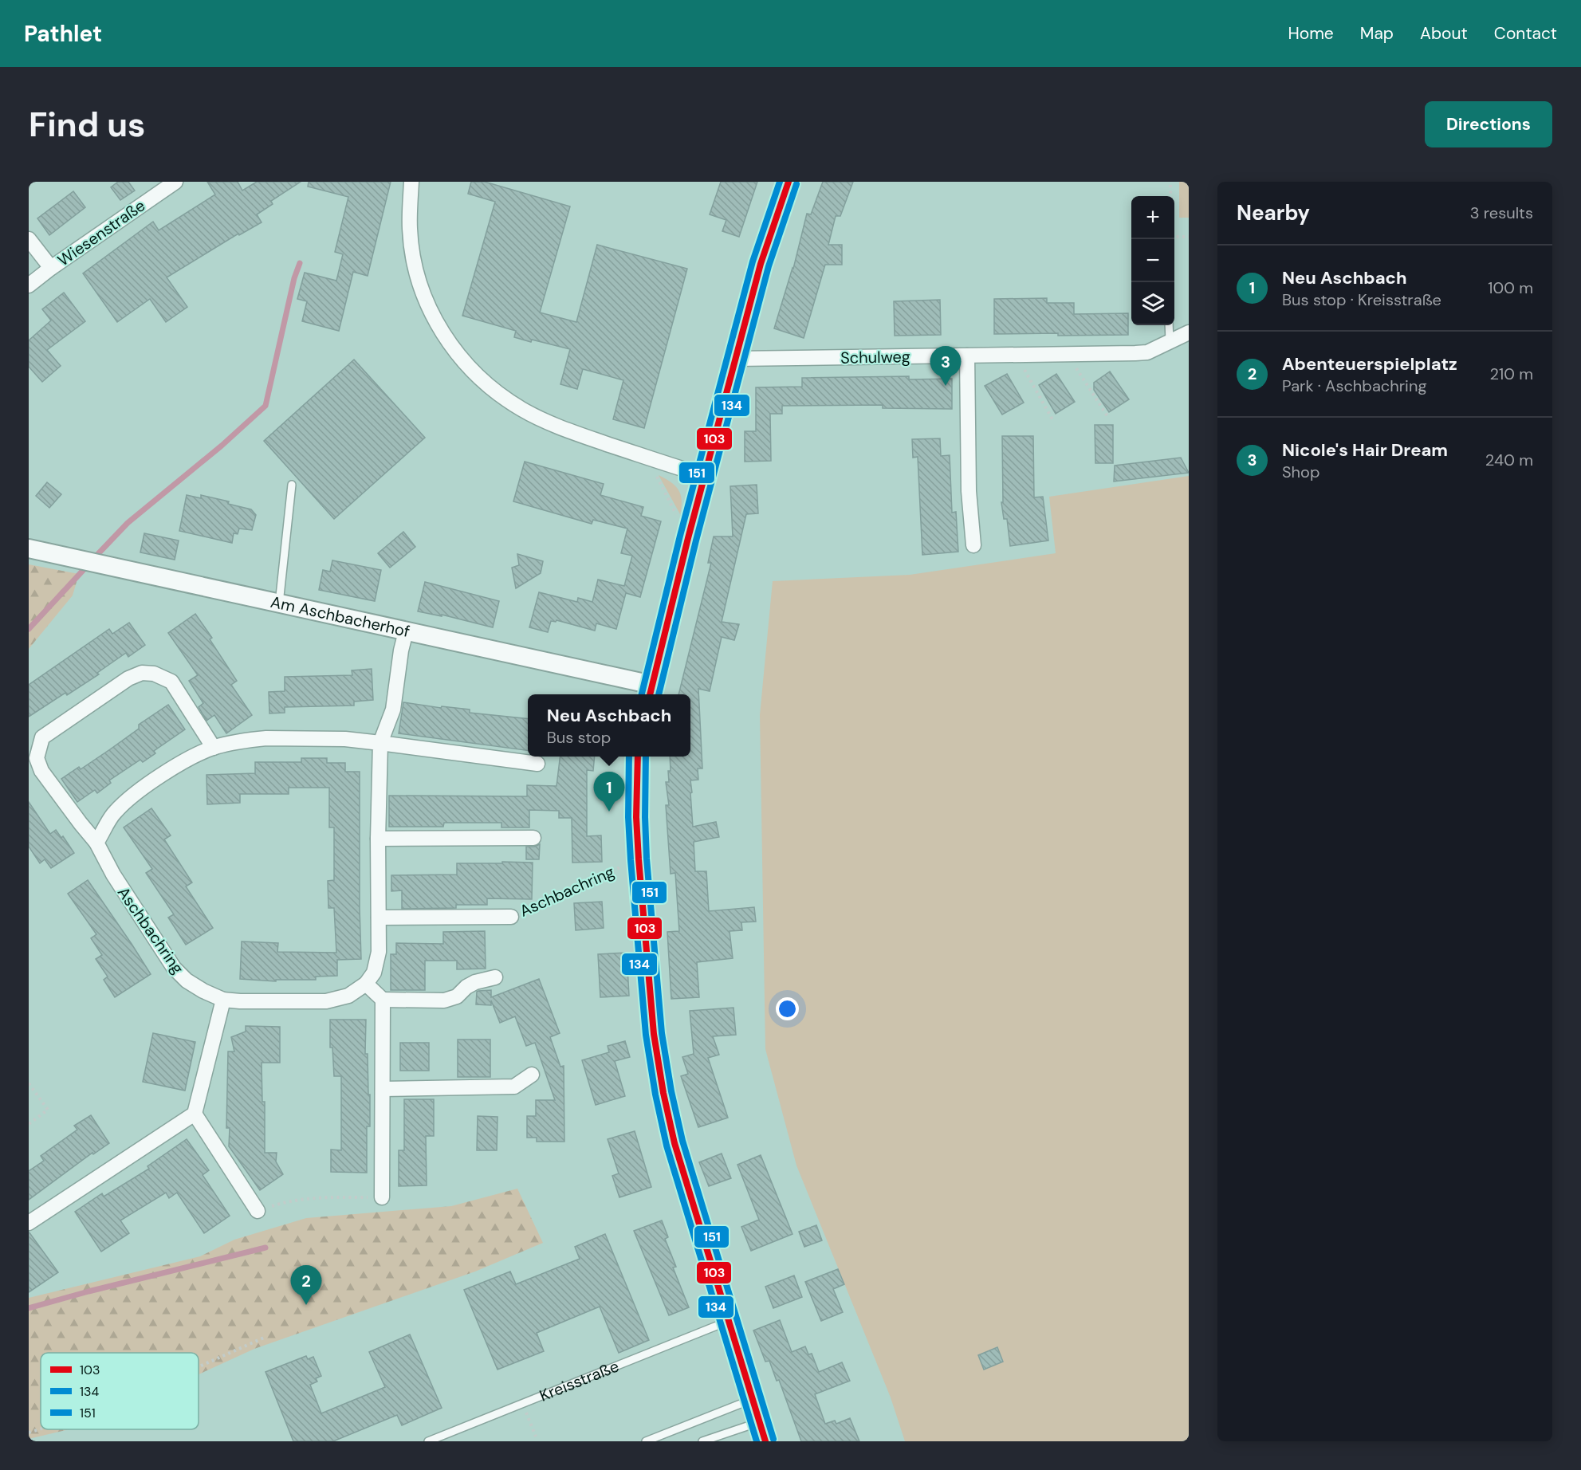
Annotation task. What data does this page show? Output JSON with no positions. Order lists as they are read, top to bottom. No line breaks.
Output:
{"streets":{"street":["Wiesenstraße","Schulweg","Am Aschbacherhof","Aschbachring"],"lane":["Kreisstraße"]},"lines":["transit line 103","transit line 151","transit line 134"],"legend":["103","134","151"],"page":{"header":"Pathlet","nav":["Home","Map","About","Contact"],"buttons":"Directions","title":"Find us","heading":["Nearby","3 results"],"map_buttons":["+","−"],"list":[{"mark":"1","name":"Neu Aschbach","note":"Bus stop · Kreisstraße","value":"100 m"},{"mark":"2","name":"Abenteuerspielplatz","note":"Park · Aschbachring","value":"210 m"},{"mark":"3","name":"Nicole's Hair Dream","note":"Shop","value":"240 m"}],"pins":["3","1","2"],"popup":["Neu Aschbach","Bus stop"]}}
